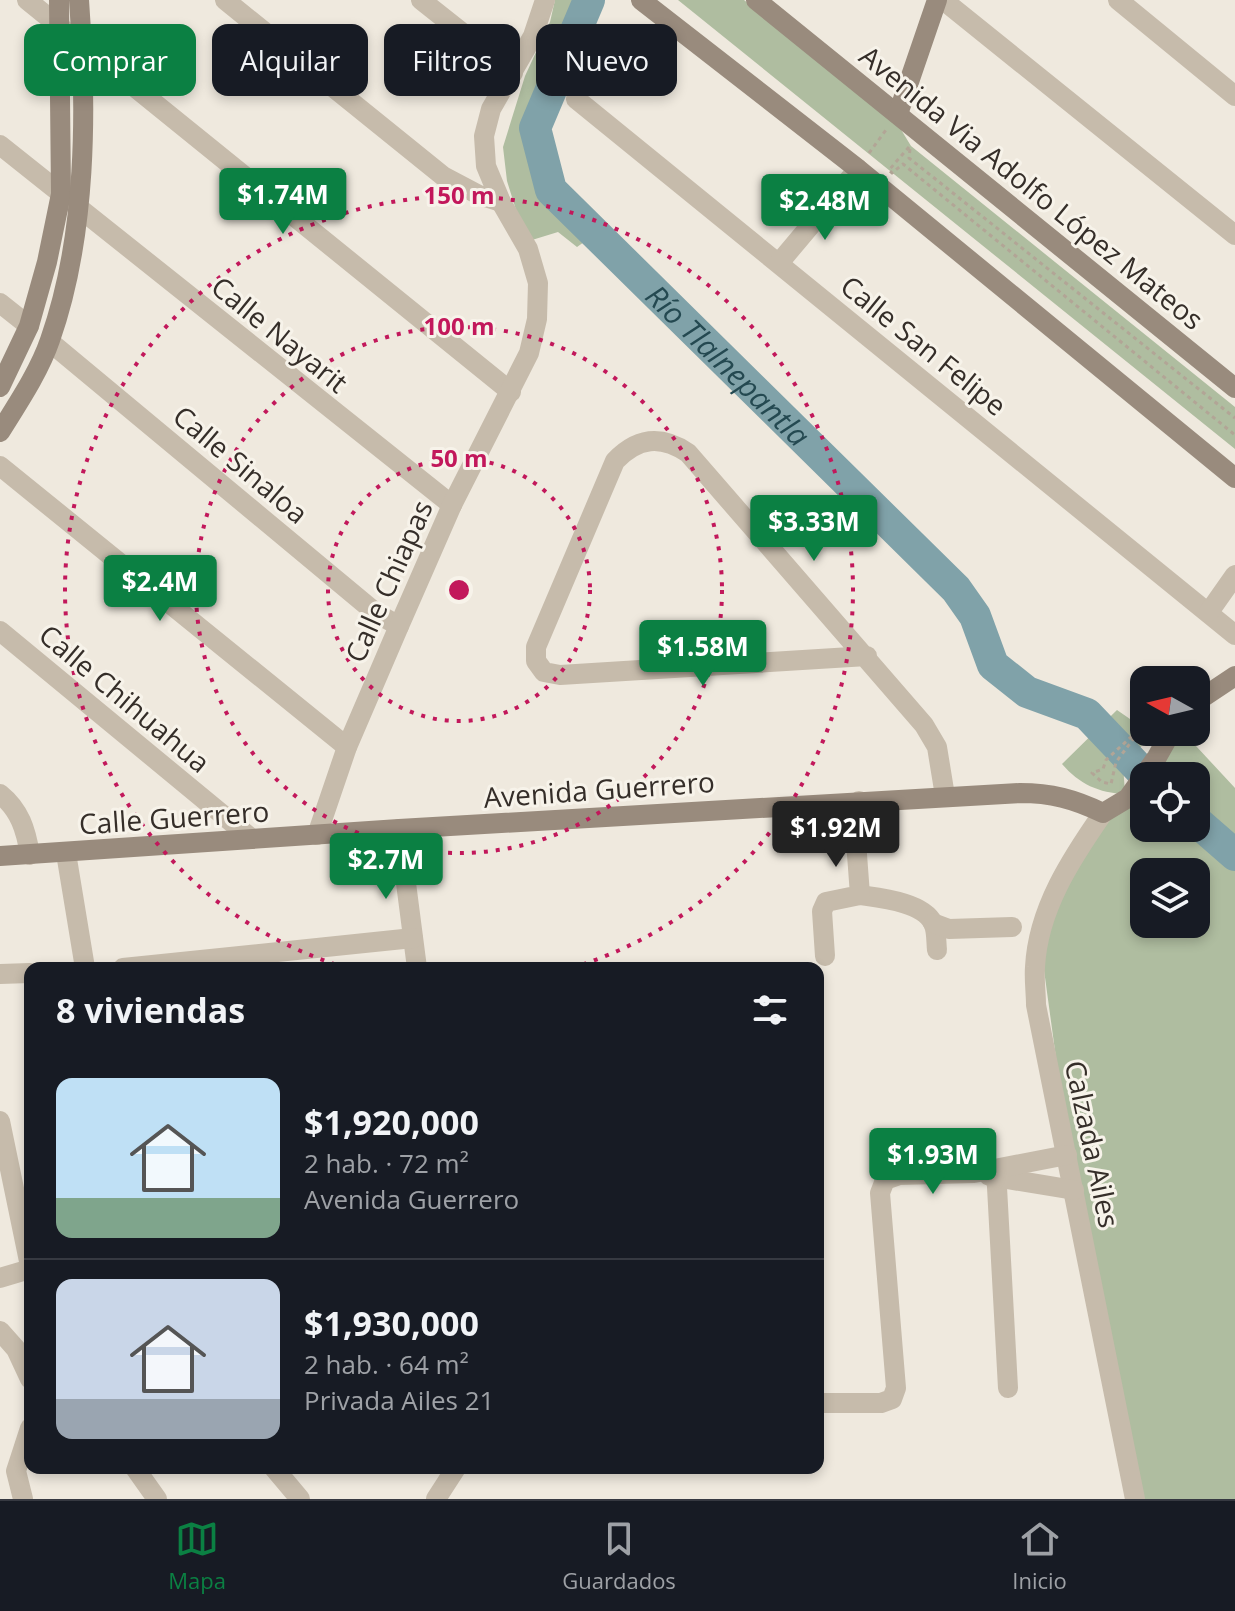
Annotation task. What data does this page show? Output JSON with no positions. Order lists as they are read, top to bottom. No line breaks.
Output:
{"streets":{"street":["Avenida Via Adolfo López Mateos","Calle Nayarit","Calle San Felipe","Calle Sinaloa","Calle Chiapas","Calle Chihuahua","Avenida Guerrero","Calle Guerrero","Calzada Ailes"]},"crossings":[["Calle Nayarit","Calle Chiapas"],["Calle Sinaloa","Calle Chiapas"],["Calle Chiapas","Calle Guerrero"],["Calle Chihuahua","Calle Guerrero"],["Avenida Guerrero","Calle Guerrero"],["Avenida Guerrero","Calzada Ailes"]],"water":["Río Tlalnepantla"],"north":"left","page":{"chip":["Comprar","Alquilar","Filtros","Nuevo"],"price":["$1.74M","$2.48M","$3.33M","$2.4M","$1.58M","$1.92M","$2.7M","$1.93M"],"heading":"8 viviendas","list":[{"name":"$1,920,000","note":"2 hab. · 72 m² · Avenida Guerrero"},{"name":"$1,930,000","note":"2 hab. · 64 m² · Privada Ailes 21"}],"tabs":["Mapa","Guardados","Inicio"]},"rings":["150 m","100 m","50 m"]}
